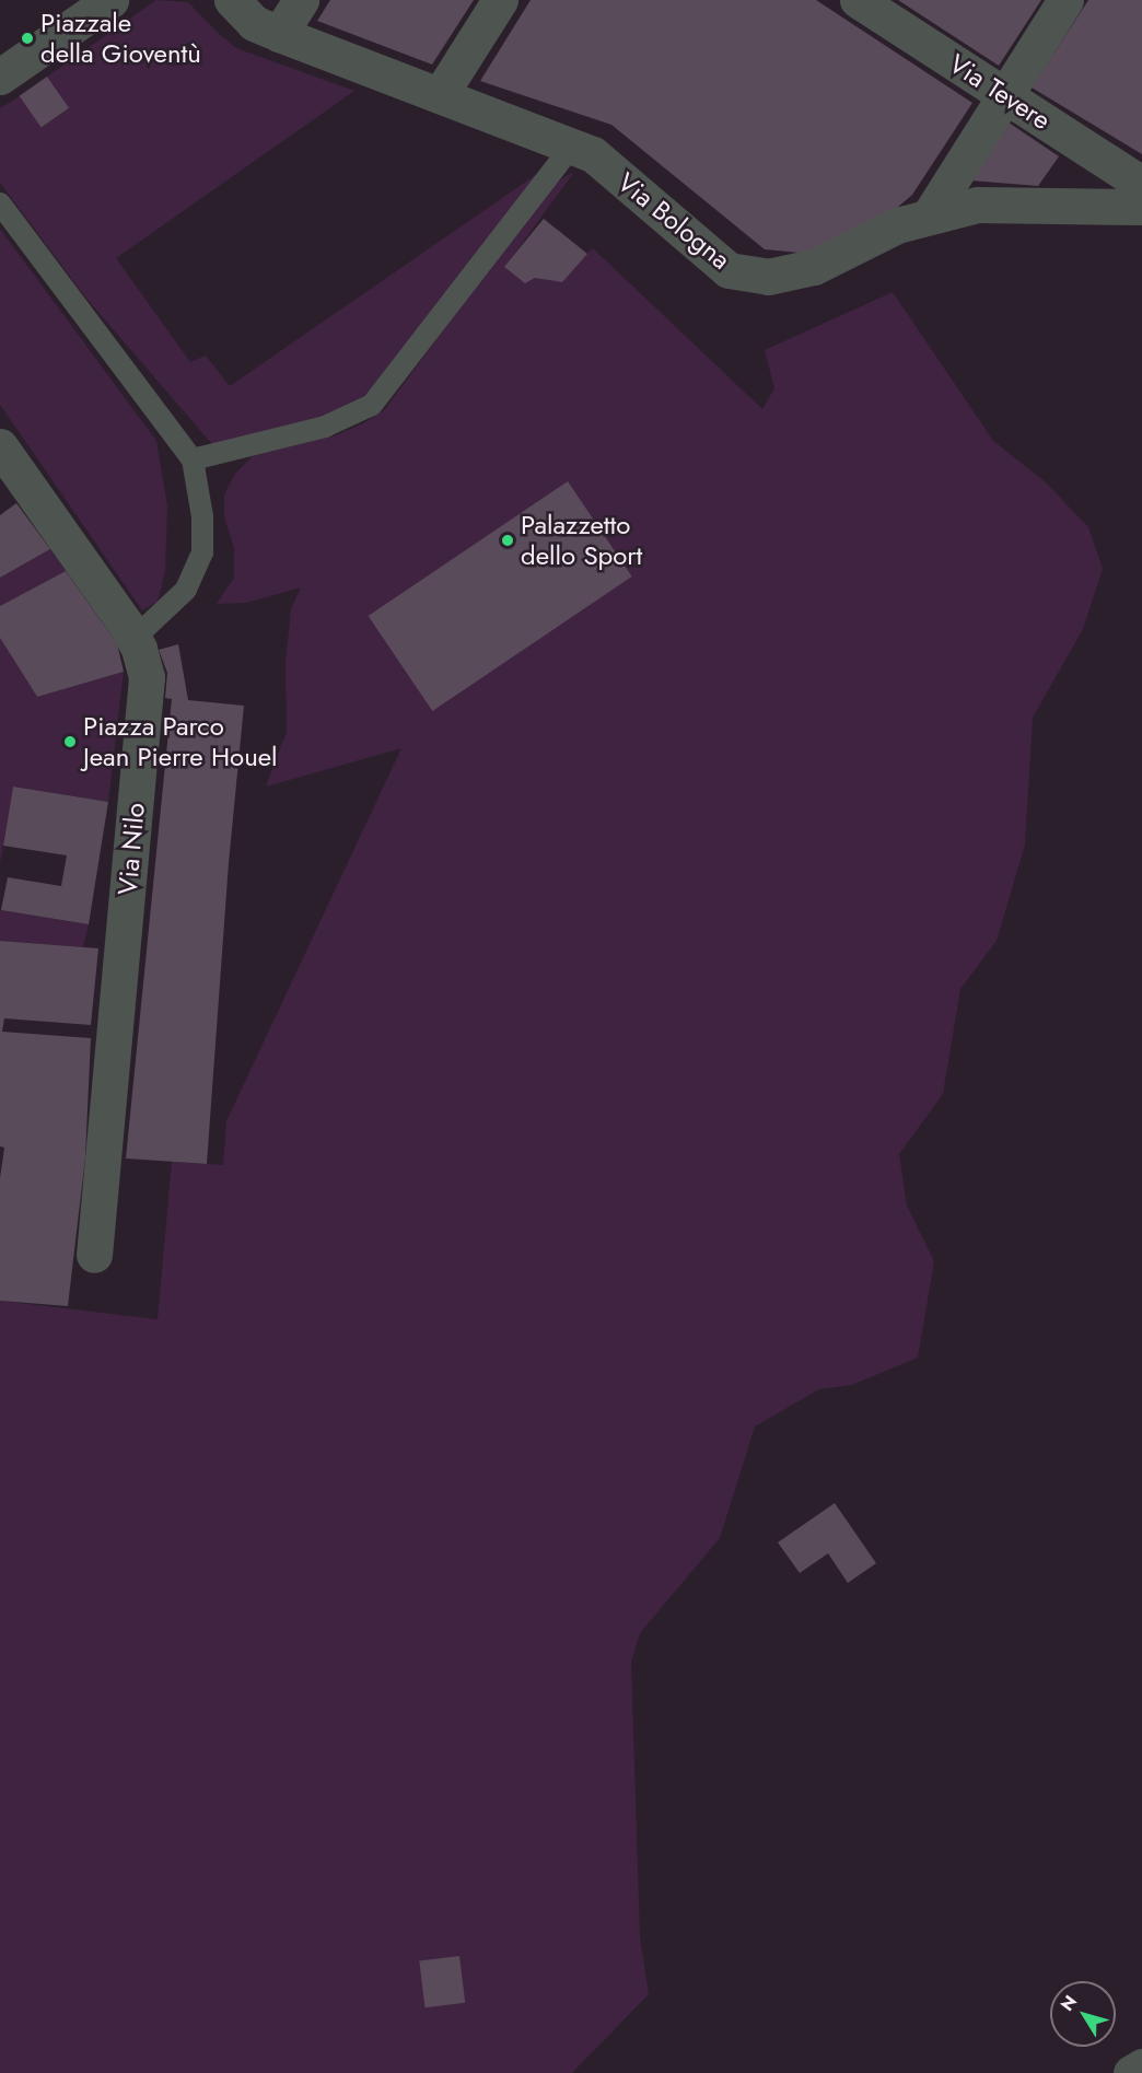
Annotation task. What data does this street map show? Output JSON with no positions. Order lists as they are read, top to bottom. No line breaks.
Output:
{"streets":{"street":["Via Tevere","Via Bologna","Via Nilo"]},"places":["Piazzale della Gioventù","Palazzetto dello Sport","Piazza Parco Jean Pierre Houel"],"north":"top left"}
